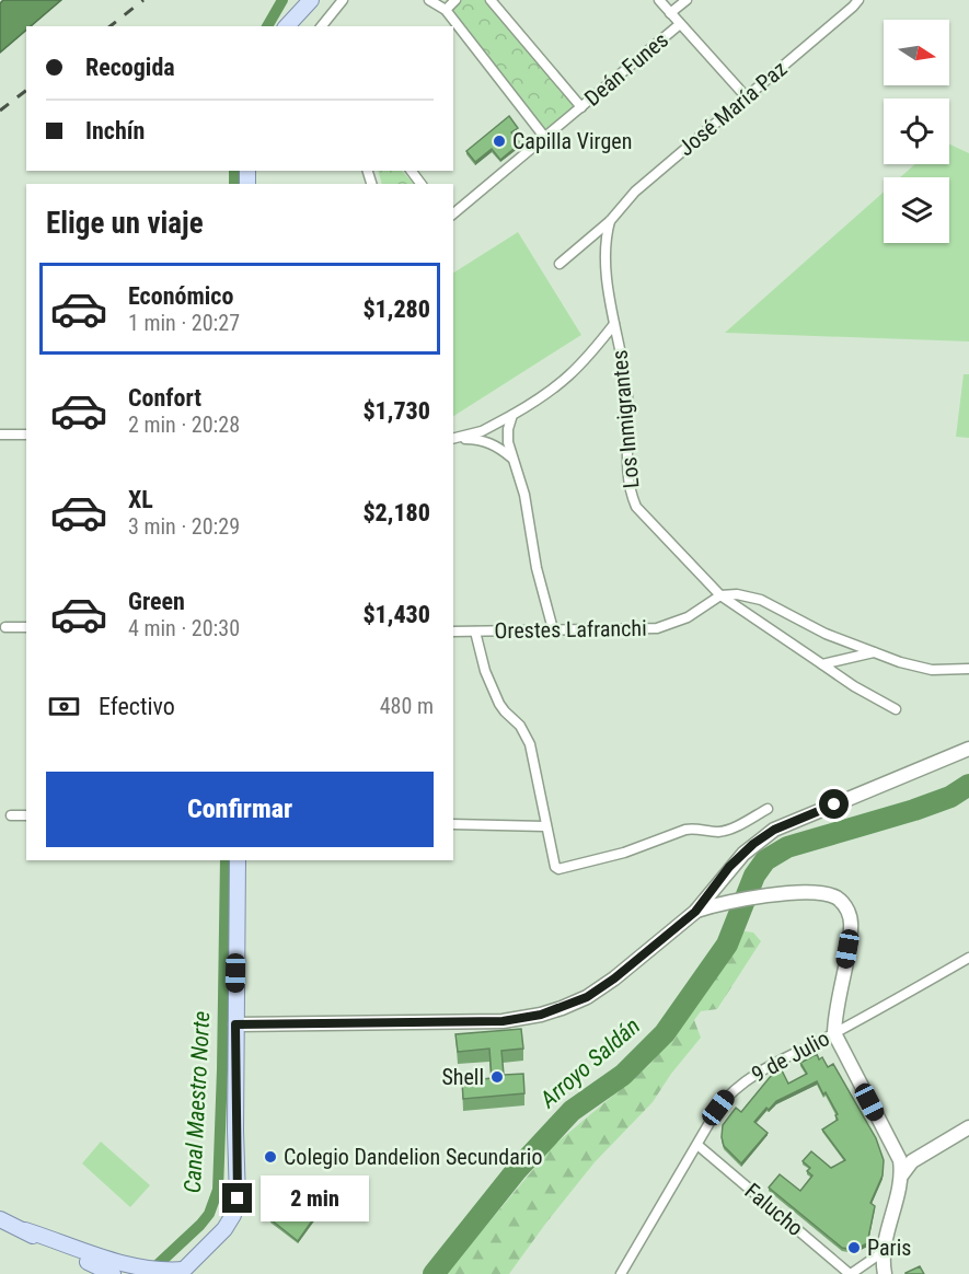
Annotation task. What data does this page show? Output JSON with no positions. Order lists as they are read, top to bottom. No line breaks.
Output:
{"streets":{"street":["Deán Funes","José María Paz","Los Inmigrantes","Orestes Lafranchi","9 de Julio","Falucho"]},"crossings":[["José María Paz","Los Inmigrantes"],["Los Inmigrantes","Orestes Lafranchi"],["9 de Julio","Falucho"]],"water":["Arroyo Saldán","Canal Maestro Norte"],"places":["Capilla Virgen","Shell","Colegio Dandelion Secundario","Paris"],"north":"right","page":{"banner":["Recogida","Inchín"],"heading":"Elige un viaje","list":[{"name":"Económico","note":"1 min · 20:27","value":"$1,280"},{"name":"Confort","note":"2 min · 20:28","value":"$1,730"},{"name":"XL","note":"3 min · 20:29","value":"$2,180"},{"name":"Green","note":"4 min · 20:30","value":"$1,430"}],"pay":["Efectivo","480 m"],"buttons":"Confirmar","bubble":"2 min"}}
